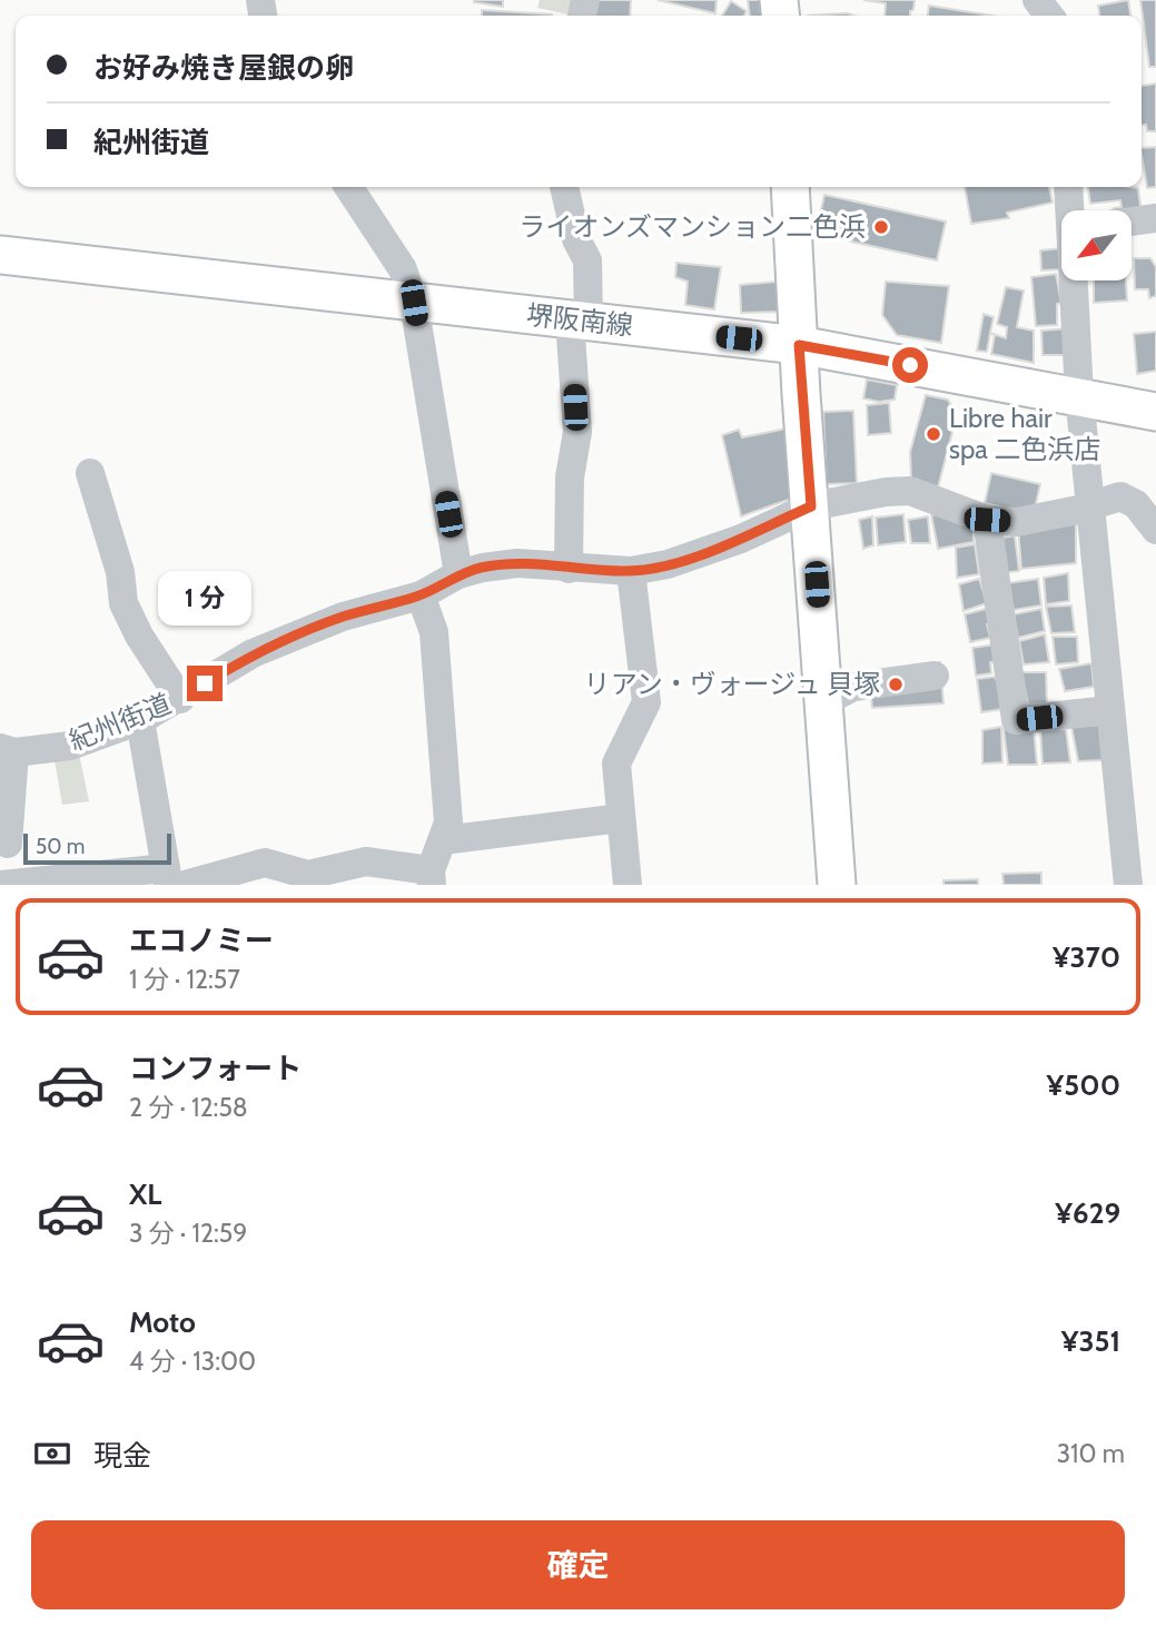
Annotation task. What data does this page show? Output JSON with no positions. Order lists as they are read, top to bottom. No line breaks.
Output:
{"streets":{"main road":["堺阪南線"],"street":["紀州街道"]},"places":["ライオンズマンション二色浜","Libre hair spa 二色浜店","リアン・ヴォージュ 貝塚"],"scale_bar":"50 m","north":"bottom left","page":{"banner":["お好み焼き屋銀の卵","紀州街道"],"bubble":"1 分","scale":"50 m","list":[{"name":"エコノミー","note":"1 分 · 12:57","value":"¥370"},{"name":"コンフォート","note":"2 分 · 12:58","value":"¥500"},{"name":"XL","note":"3 分 · 12:59","value":"¥629"},{"name":"Moto","note":"4 分 · 13:00","value":"¥351"}],"pay":["現金","310 m"],"buttons":"確定"}}
